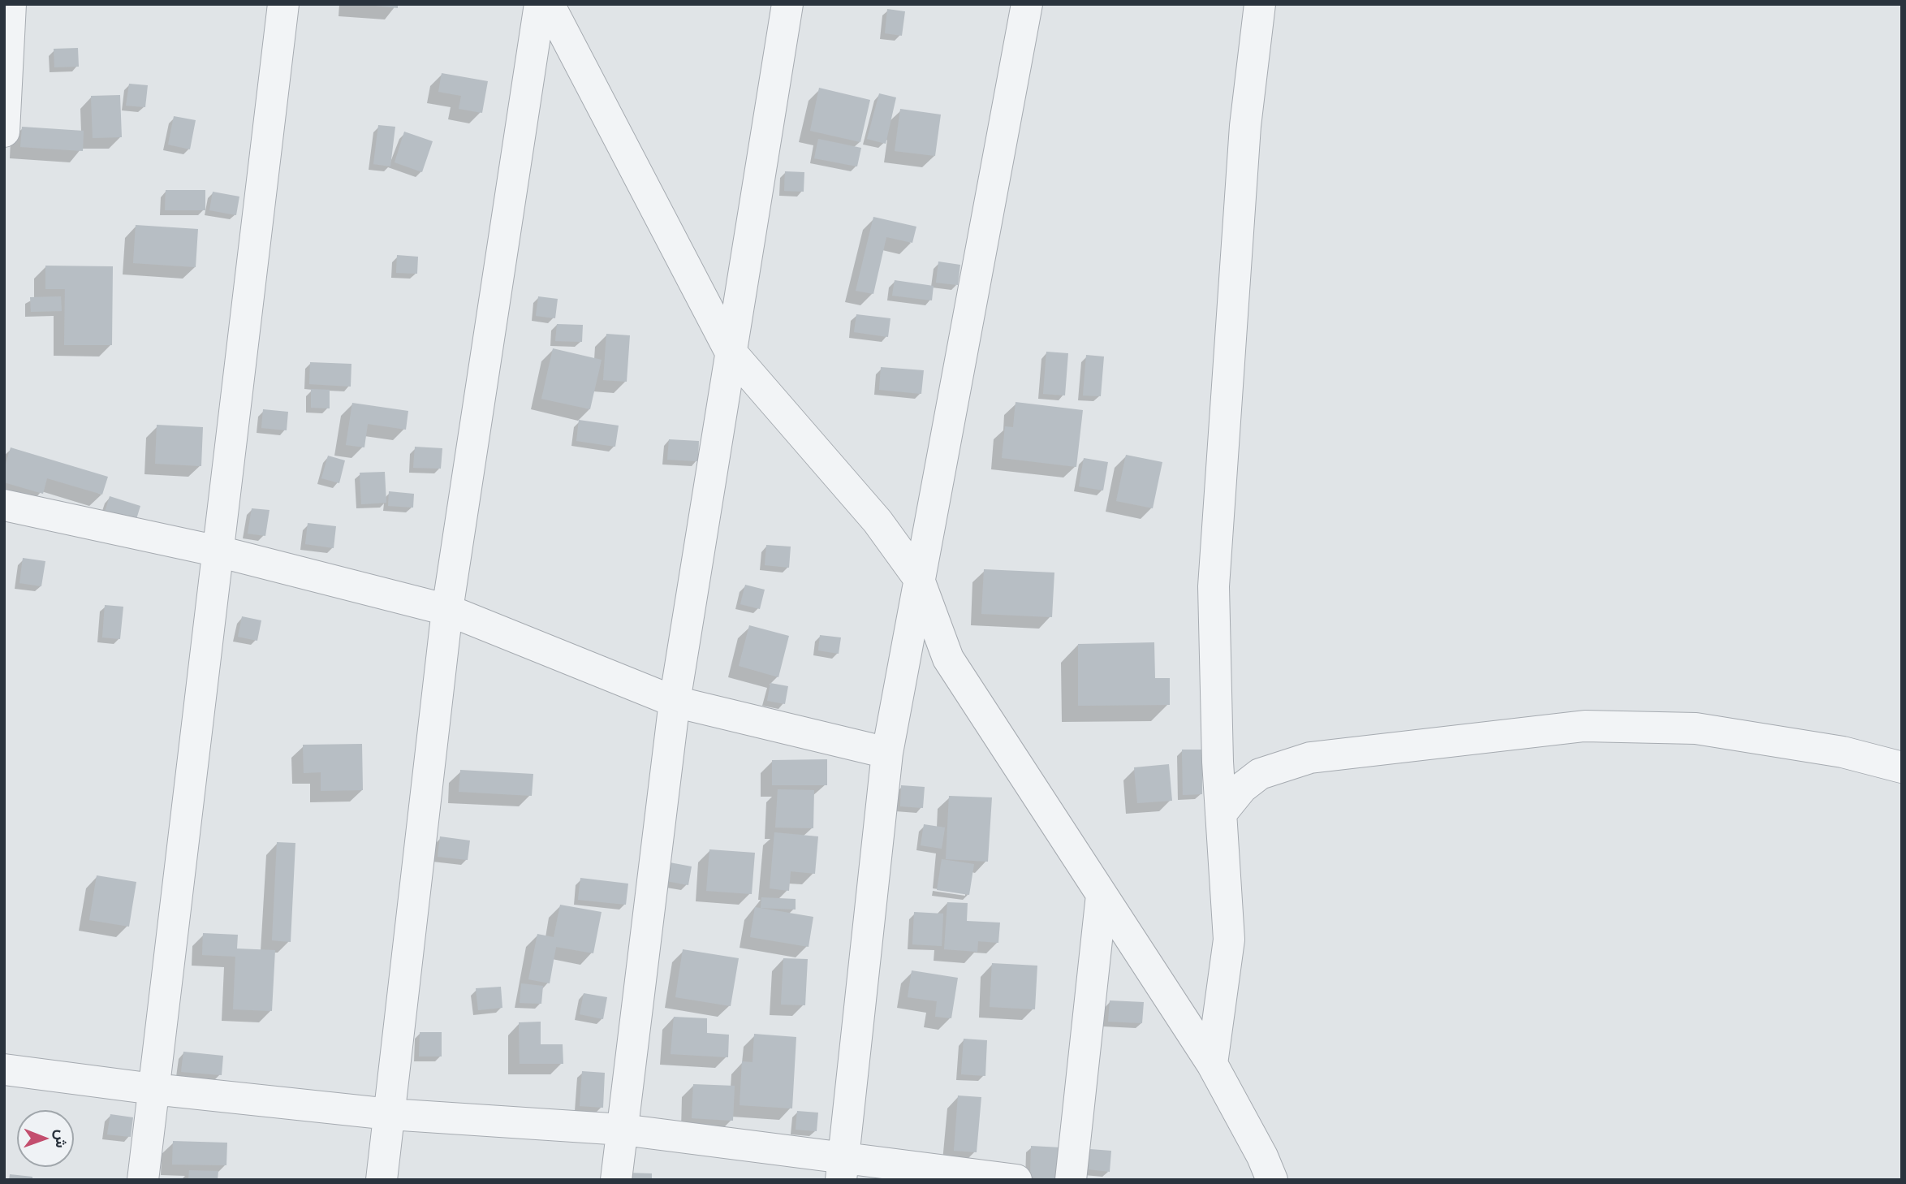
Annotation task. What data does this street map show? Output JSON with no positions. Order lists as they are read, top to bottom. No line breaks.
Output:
{"north":"right"}
